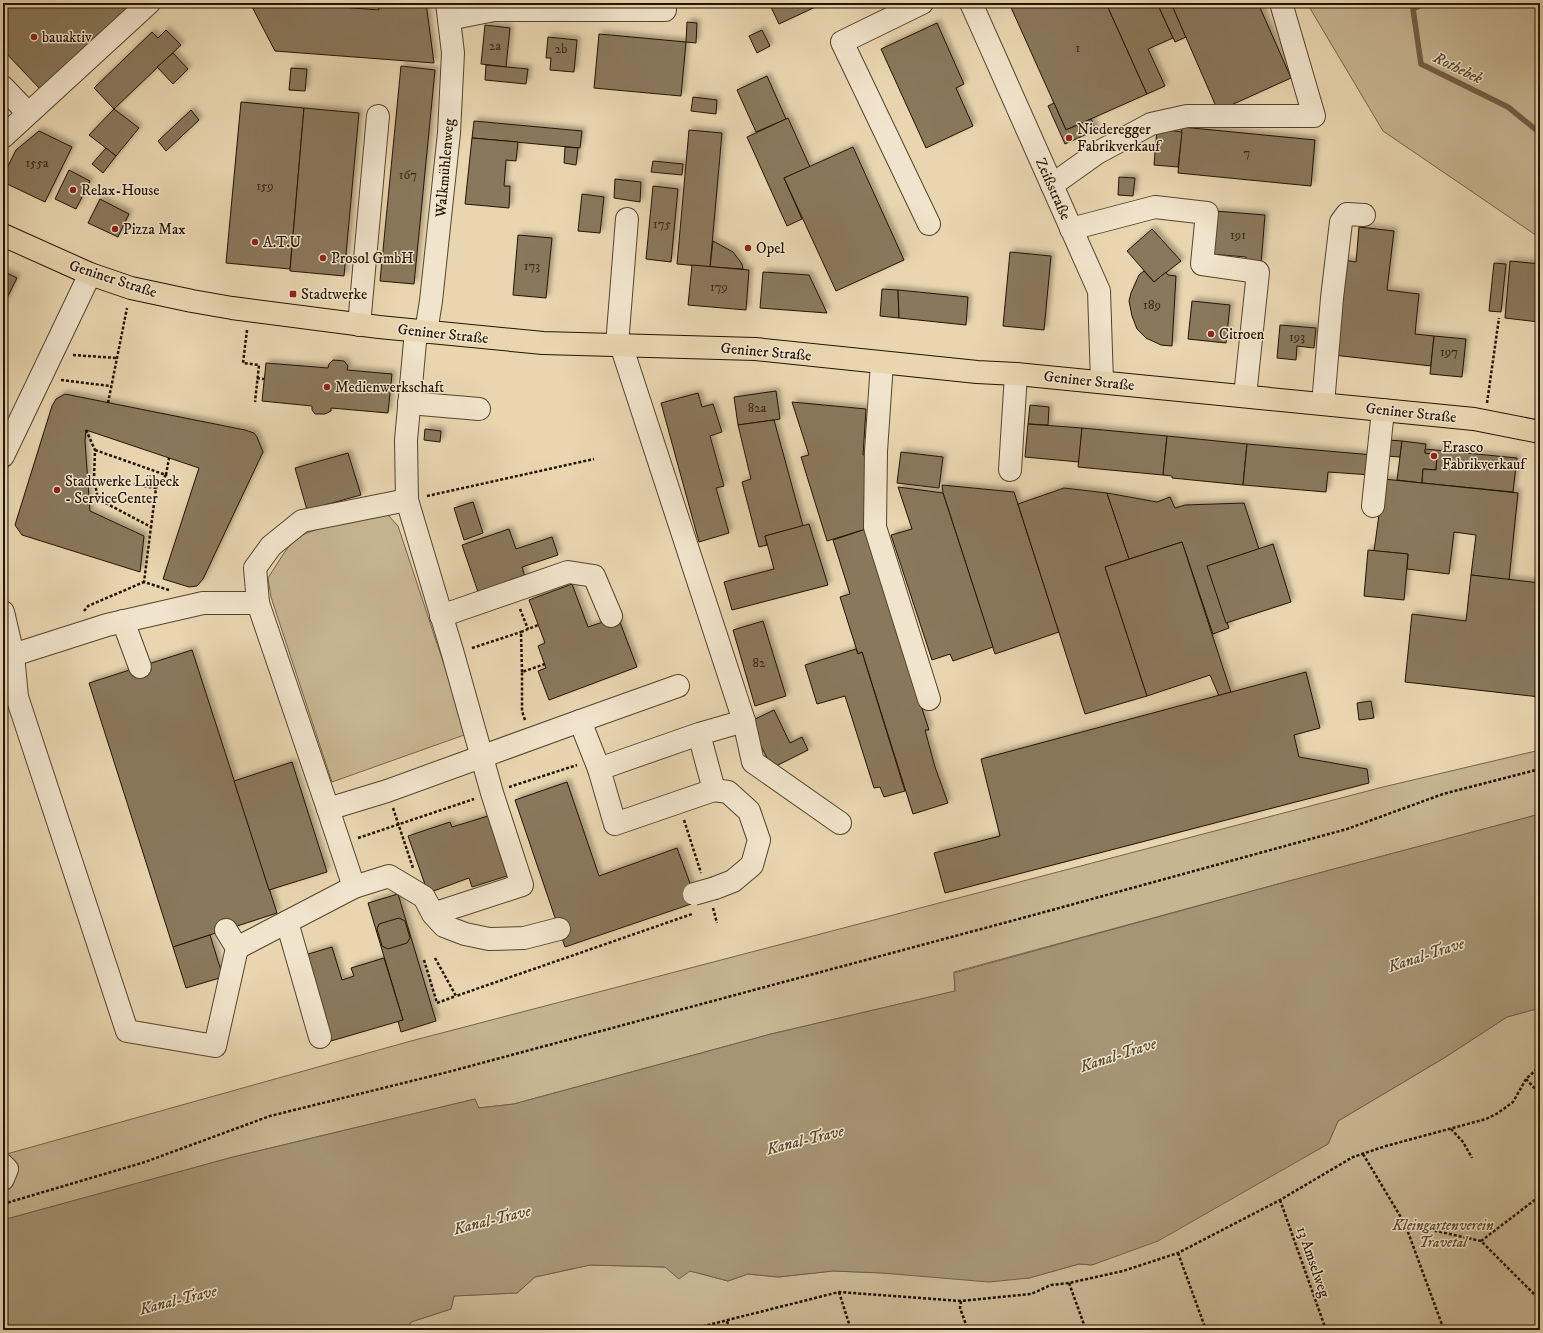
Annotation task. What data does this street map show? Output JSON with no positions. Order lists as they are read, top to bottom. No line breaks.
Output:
{"streets":{"main road":["Geniner Straße"],"street":["Walkmühlenweg","Zeißstraße"],"path":["13 Amselweg"]},"crossings":[["Walkmühlenweg","Geniner Straße"],["Zeißstraße","Geniner Straße"]],"water":["Rothebek","Kanal-Trave"],"parks":["Kleingartenverein Travetal"],"places":{"other":["bauaktiv","Niederegger Fabrikverkauf","Relax-House","Pizza Max","A.T.U","Opel","Prosol GmbH","Citroen","Medienwerkschaft","Erasco Fabrikverkauf","Stadtwerke Lübeck - ServiceCenter"],"transit":["Stadtwerke"]},"house_numbers":["2a","1","2b","7","155a","167","159","175","191","173","179","189","193","197","82a","82"]}
